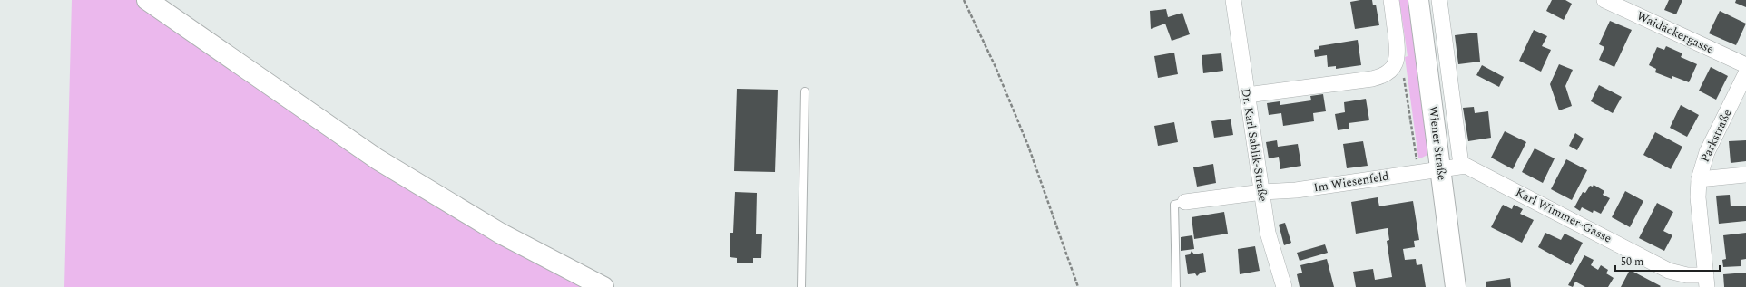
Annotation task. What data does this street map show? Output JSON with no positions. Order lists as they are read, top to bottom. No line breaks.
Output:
{"streets":{"main road":["Wiener Straße"],"street":["Waidäckergasse","Parkstraße","Dr. Karl Sablik-Straße","Im Wiesenfeld","Karl Wimmer-Gasse"]},"crossings":[["Parkstraße","Karl Wimmer-Gasse"],["Wiener Straße","Im Wiesenfeld"],["Wiener Straße","Karl Wimmer-Gasse"],["Dr. Karl Sablik-Straße","Im Wiesenfeld"]],"scale_bar":"50 m"}
